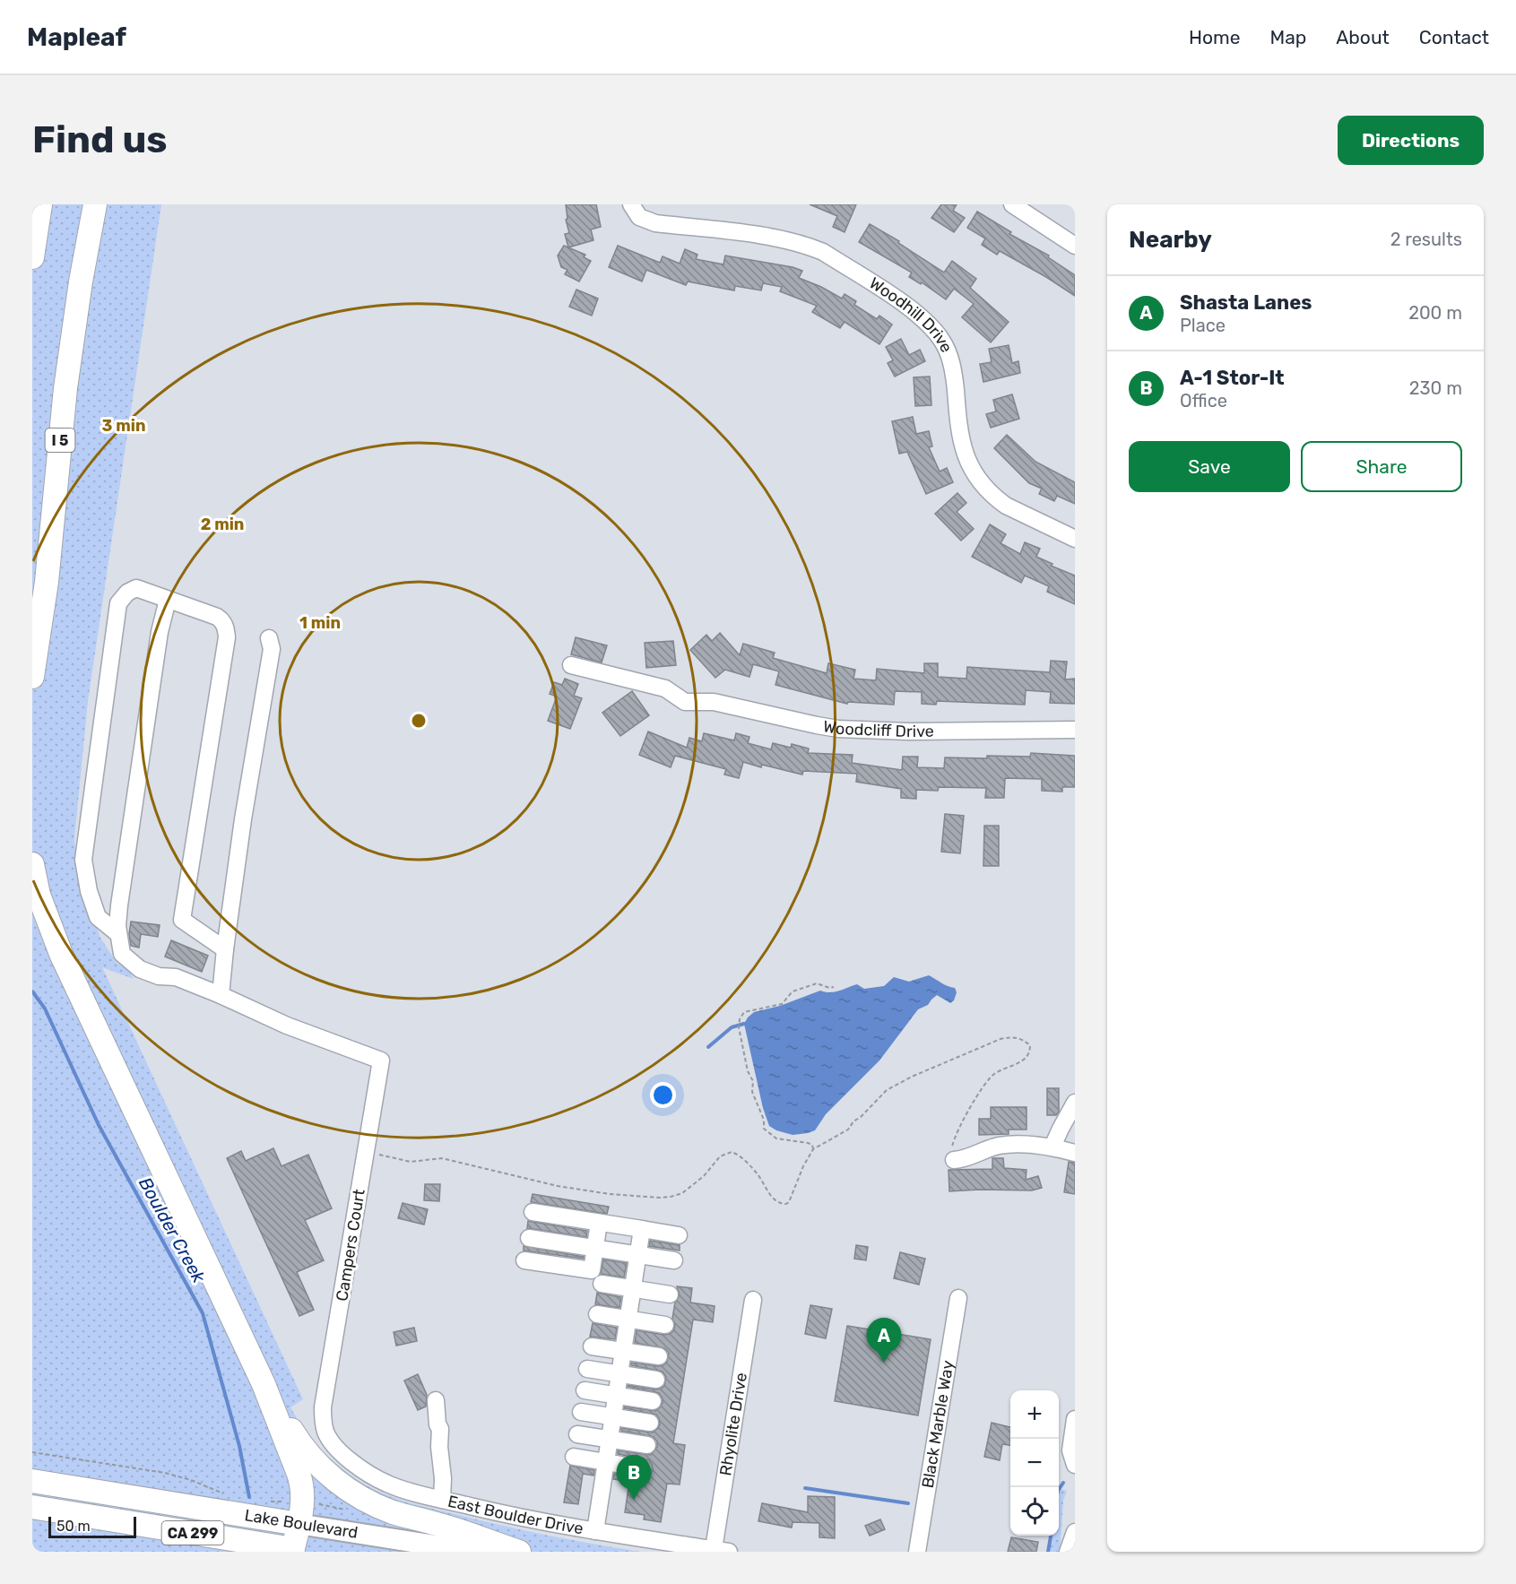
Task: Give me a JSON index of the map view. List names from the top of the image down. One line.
{"streets":{"highway":["I 5","Lake Boulevard","CA 299"],"street":["Woodhill Drive","Woodcliff Drive","Campers Court","Rhyolite Drive","Black Marble Way","East Boulder Drive"]},"crossings":[["Campers Court","East Boulder Drive"],["Rhyolite Drive","East Boulder Drive"]],"water":["Boulder Creek"],"scale_bar":"50 m","page":{"header":"Mapleaf","nav":["Home","Map","About","Contact"],"buttons":["Directions",["Save","Share"]],"title":"Find us","heading":["Nearby","2 results"],"list":[{"mark":"A","name":"Shasta Lanes","note":"Place","value":"200 m"},{"mark":"B","name":"A-1 Stor-It","note":"Office","value":"230 m"}],"pins":["A","B"],"map_buttons":["+","−"],"scale":"50 m"},"rings":["3 min","2 min","1 min"]}
